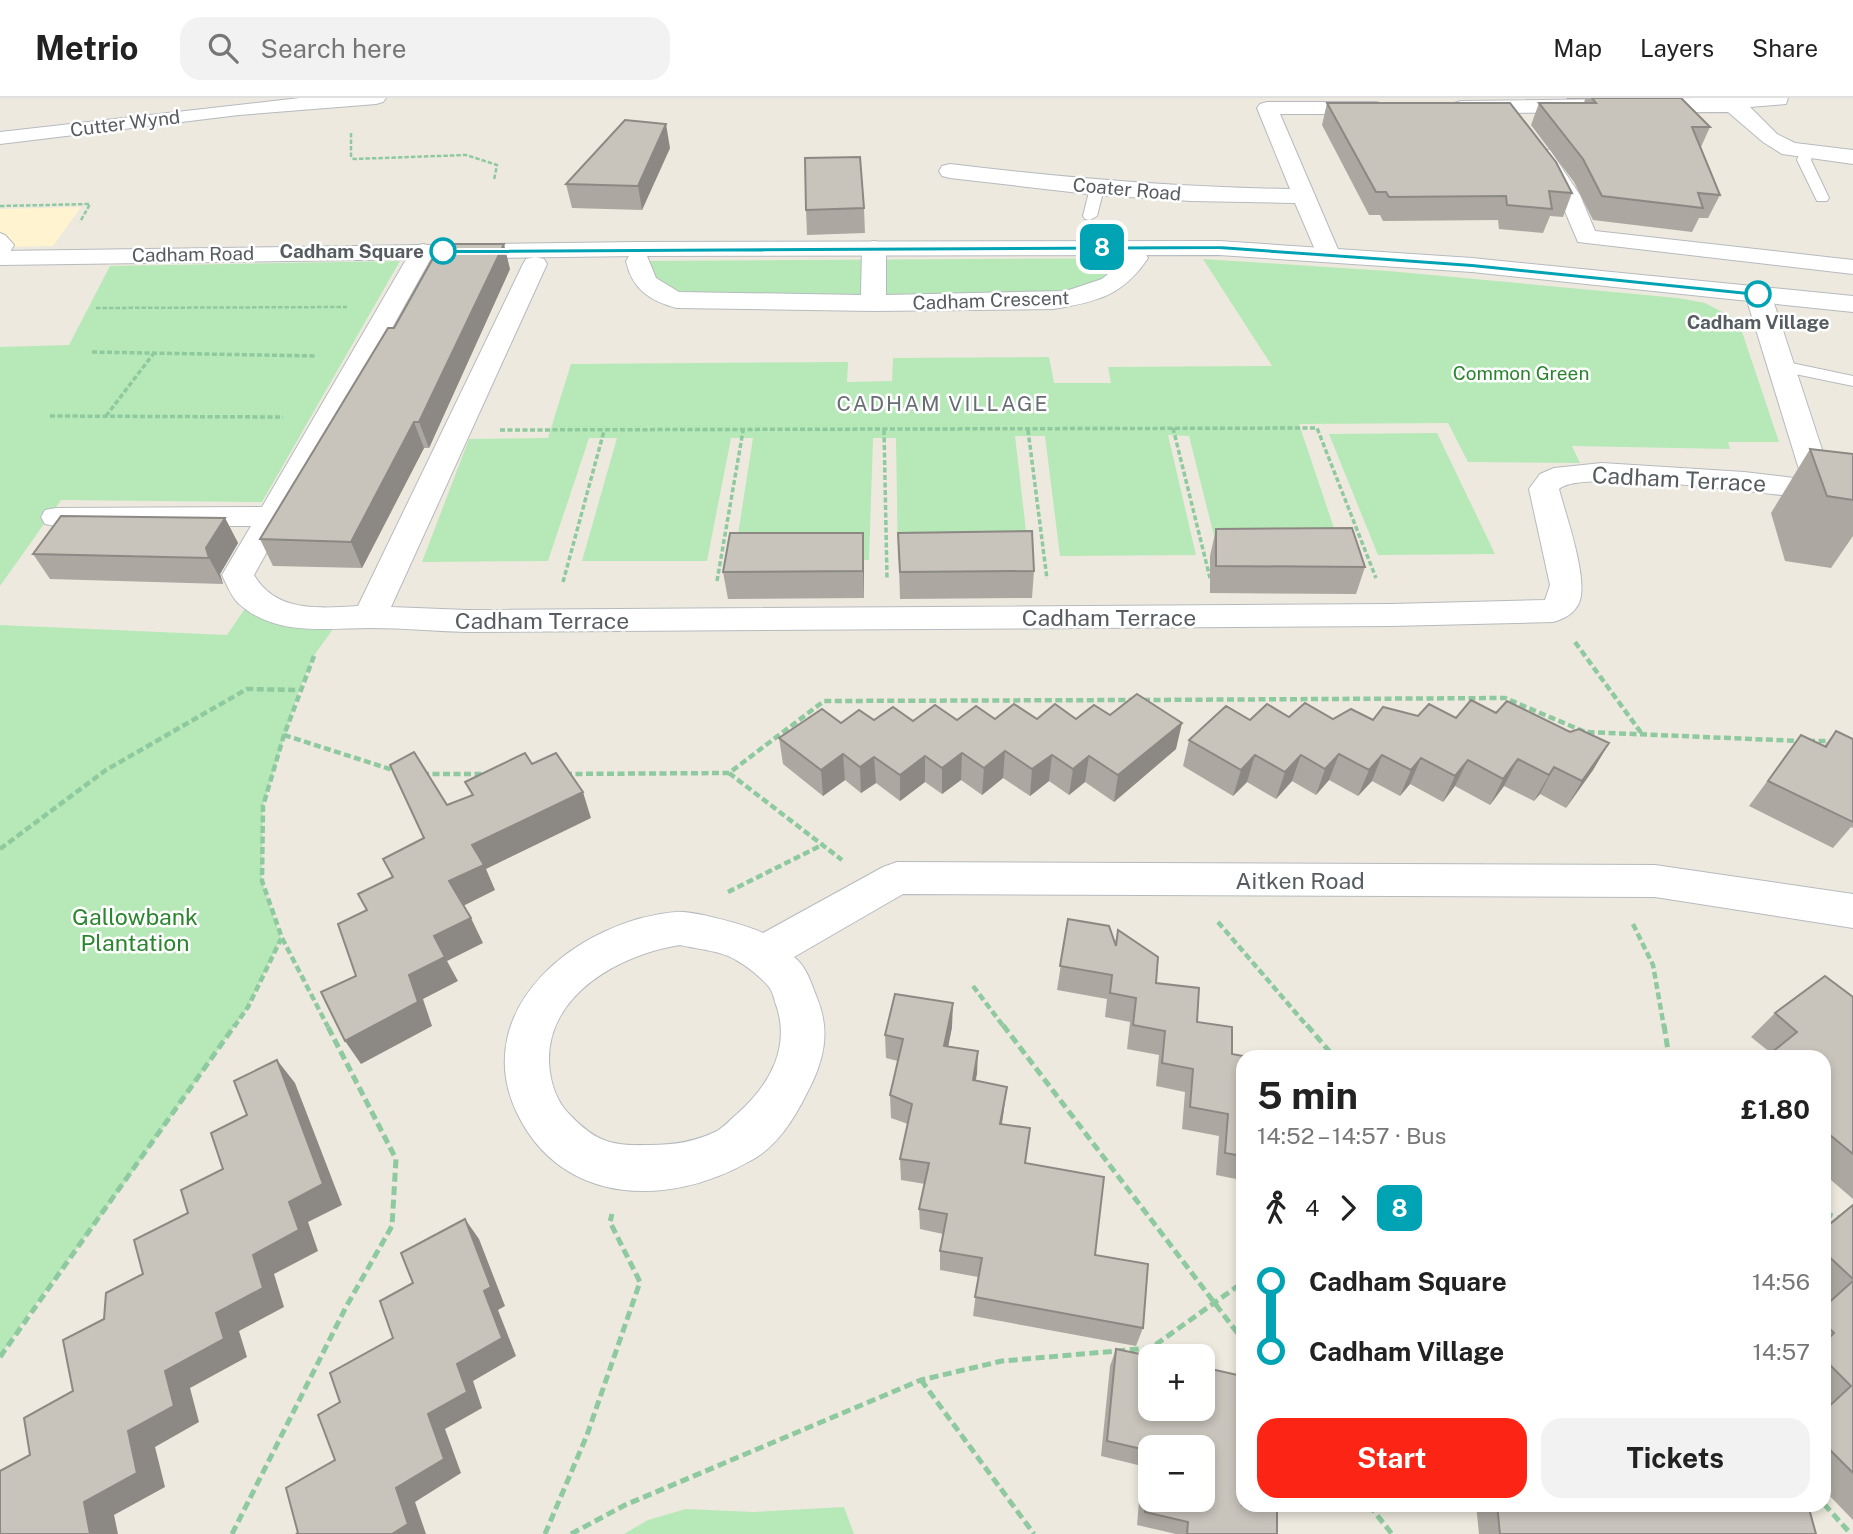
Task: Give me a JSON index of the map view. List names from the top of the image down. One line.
{"streets":{"street":["Cutter Wynd","Coater Road","Cadham Road","Cadham Crescent","Cadham Terrace","Aitken Road"]},"districts":["CADHAM VILLAGE"],"parks":["Common Green","Gallowbank Plantation"],"places":["Cadham Square","Cadham Village"],"lines":["bus line 8"],"page":{"header":"Metrio","search":"Search here","nav":["Map","Layers","Share"],"on_map":"8","heading":["5 min","14:52 – 14:57 · Bus","£1.80"],"legs":["4","8"],"list":[{"name":"Cadham Square","value":"14:56"},{"name":"Cadham Village","value":"14:57"}],"map_buttons":["+","−"],"buttons":["Start","Tickets"]}}
